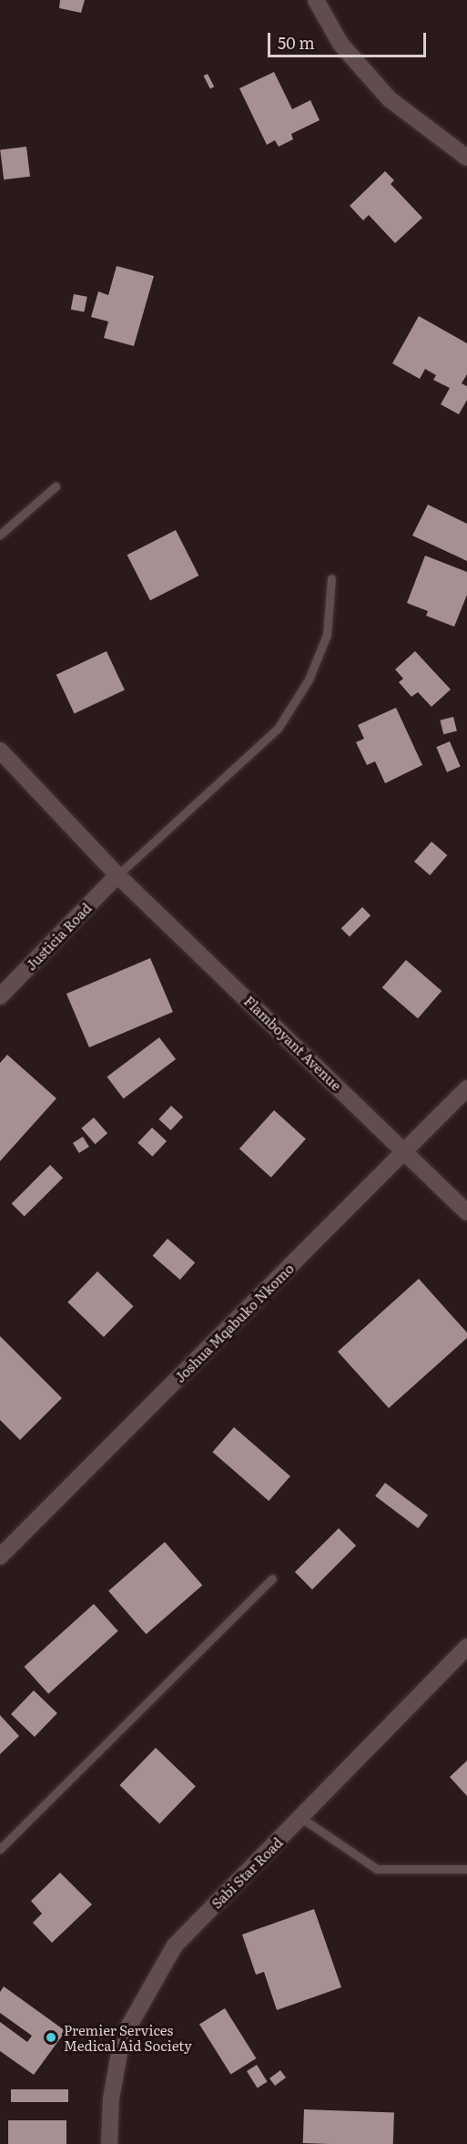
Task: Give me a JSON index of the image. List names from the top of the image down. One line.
{"streets":{"street":["Justicia Road","Flamboyant Avenue","Joshua Mqabuko Nkomo","Sabi Star Road"]},"crossings":[["Justicia Road","Flamboyant Avenue"],["Flamboyant Avenue","Joshua Mqabuko Nkomo"]],"places":["Premier Services Medical Aid Society"],"scale_bar":"50 m"}
